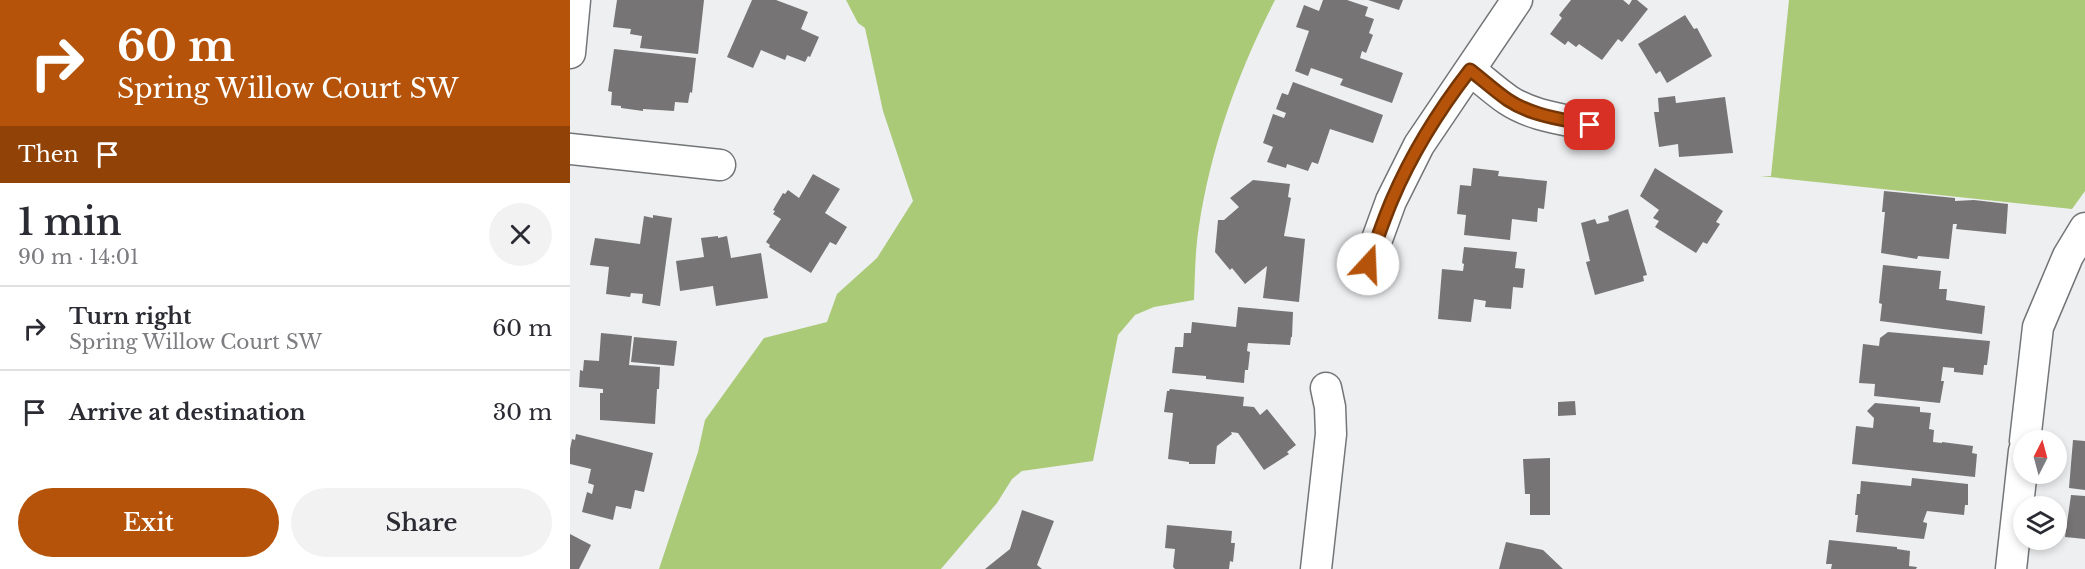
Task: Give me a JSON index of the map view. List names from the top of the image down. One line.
{"north":"top","page":{"turn":["60 m","Spring Willow Court SW"],"then":"Then","heading":["1 min","90 m · 14:01"],"list":[{"name":"Turn right","note":"Spring Willow Court SW","value":"60 m"},{"name":"Arrive at destination","value":"30 m"}],"buttons":["Exit","Share"]}}
